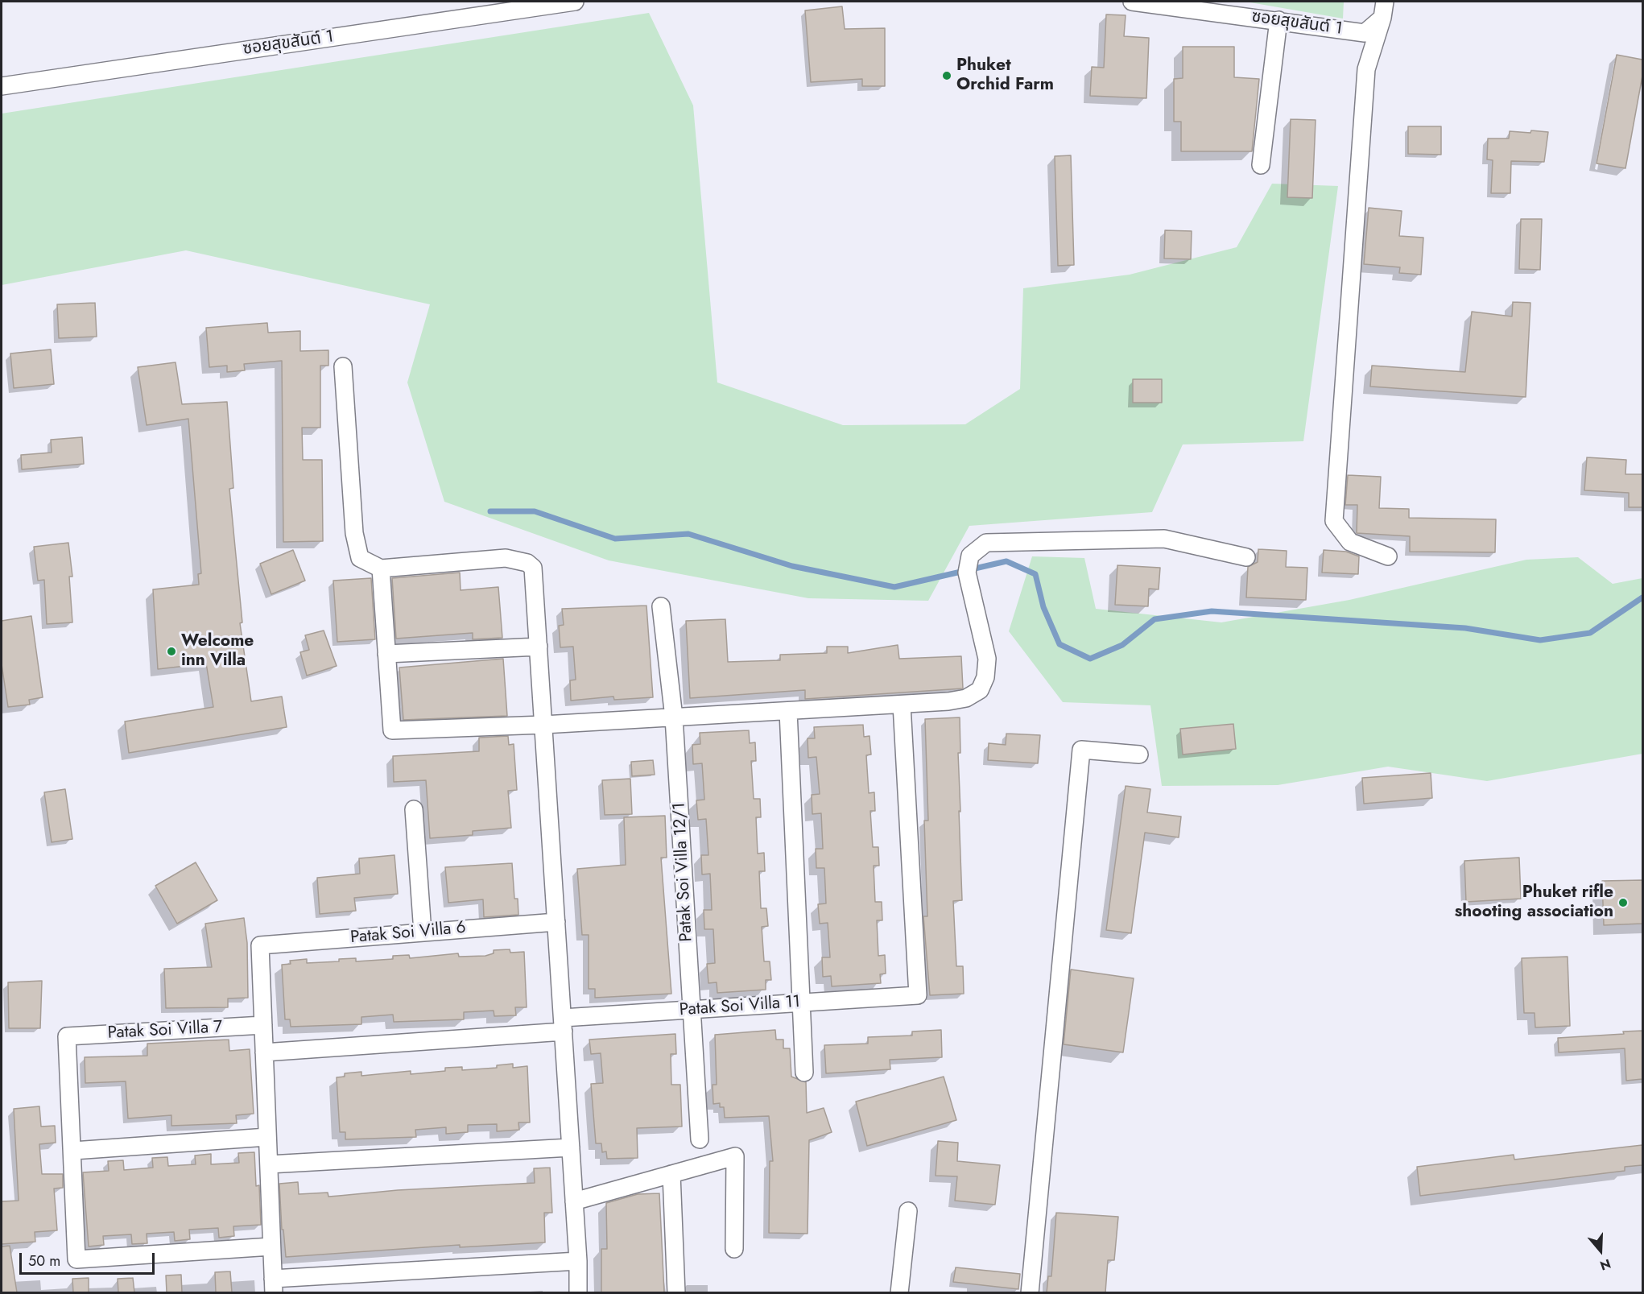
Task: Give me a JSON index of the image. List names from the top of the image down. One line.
{"streets":{"street":["ซอยสุขสันต์ 1","Patak Soi Villa 12/1","Patak Soi Villa 6","Patak Soi Villa 11","Patak Soi Villa 7"]},"crossings":[["Patak Soi Villa 12/1","Patak Soi Villa 11"],["Patak Soi Villa 6","Patak Soi Villa 7"]],"places":["Phuket Orchid Farm","Welcome inn Villa","Phuket rifle shooting association"],"scale_bar":"50 m","north":"bottom"}
